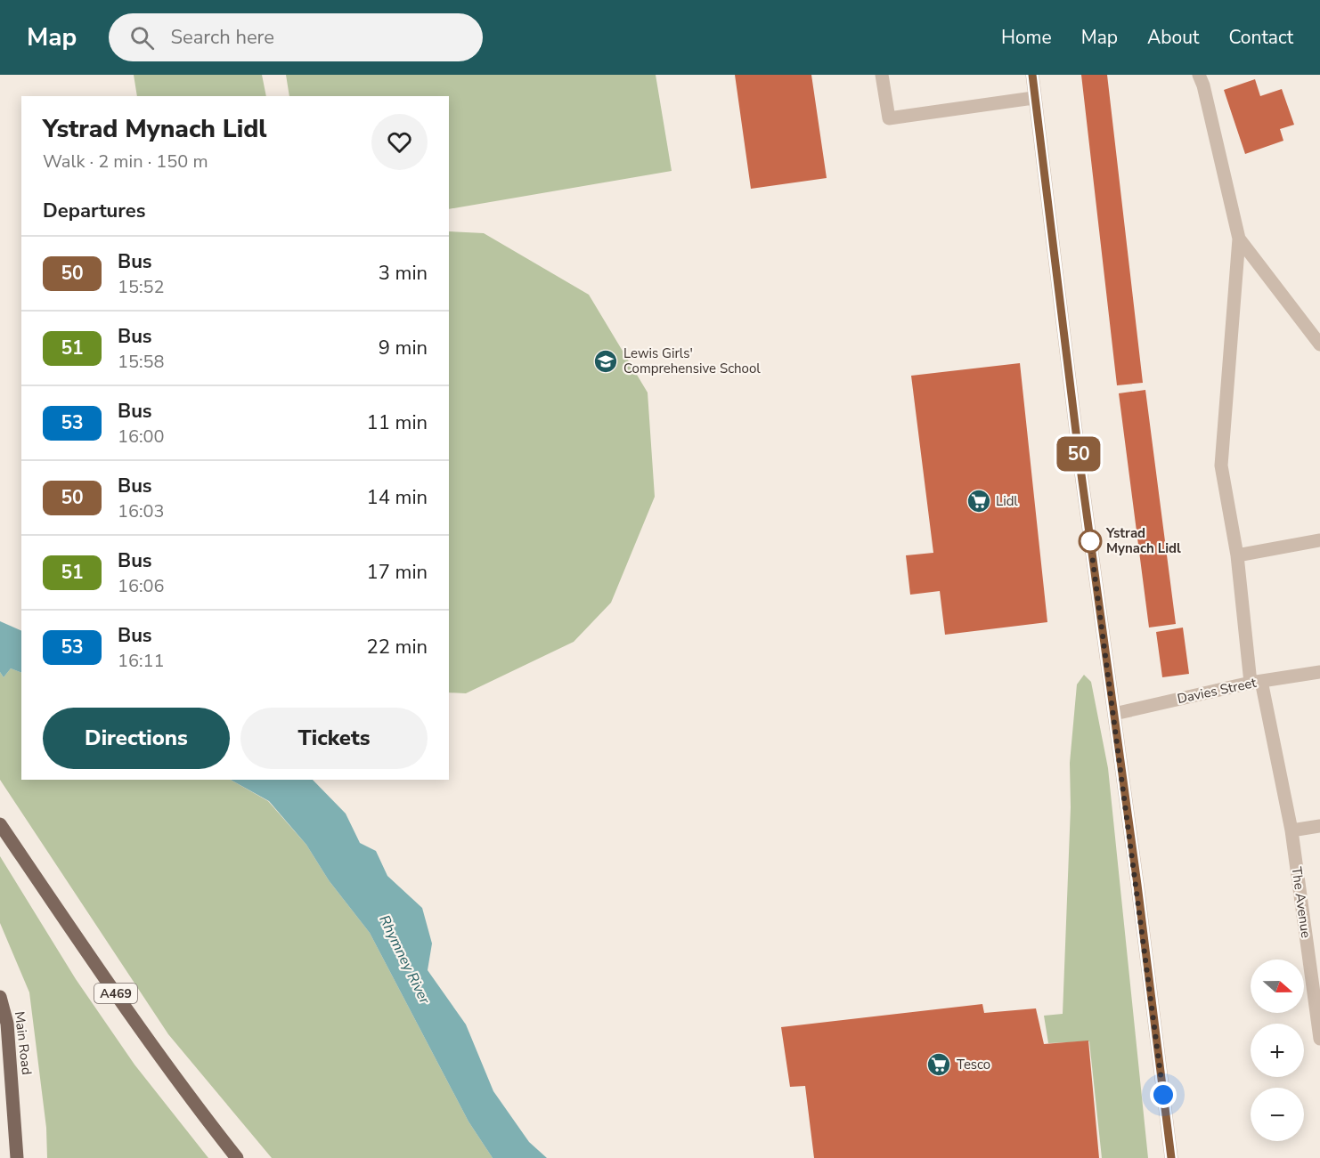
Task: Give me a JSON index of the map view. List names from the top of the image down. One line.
{"streets":{"main road":["A469","Main Road"],"street":["Davies Street","The Avenue"]},"crossings":[["Davies Street","The Avenue"]],"water":["Rhymney River"],"places":{"school or university":["Lewis Girls' Comprehensive School"],"supermarket":["Lidl","Tesco"],"other":["Ystrad Mynach Lidl"]},"lines":["bus line 50"],"north":"right","page":{"header":"Map","search":"Search here","nav":["Home","Map","About","Contact"],"on_map":"50","heading":[["Ystrad Mynach Lidl","Walk · 2 min · 150 m"],"Departures"],"list":[{"mark":"50","name":"Bus","note":"15:52","value":"3 min"},{"mark":"51","name":"Bus","note":"15:58","value":"9 min"},{"mark":"53","name":"Bus","note":"16:00","value":"11 min"},{"mark":"50","name":"Bus","note":"16:03","value":"14 min"},{"mark":"51","name":"Bus","note":"16:06","value":"17 min"},{"mark":"53","name":"Bus","note":"16:11","value":"22 min"}],"buttons":["Directions","Tickets"],"map_buttons":["+","−"]}}
